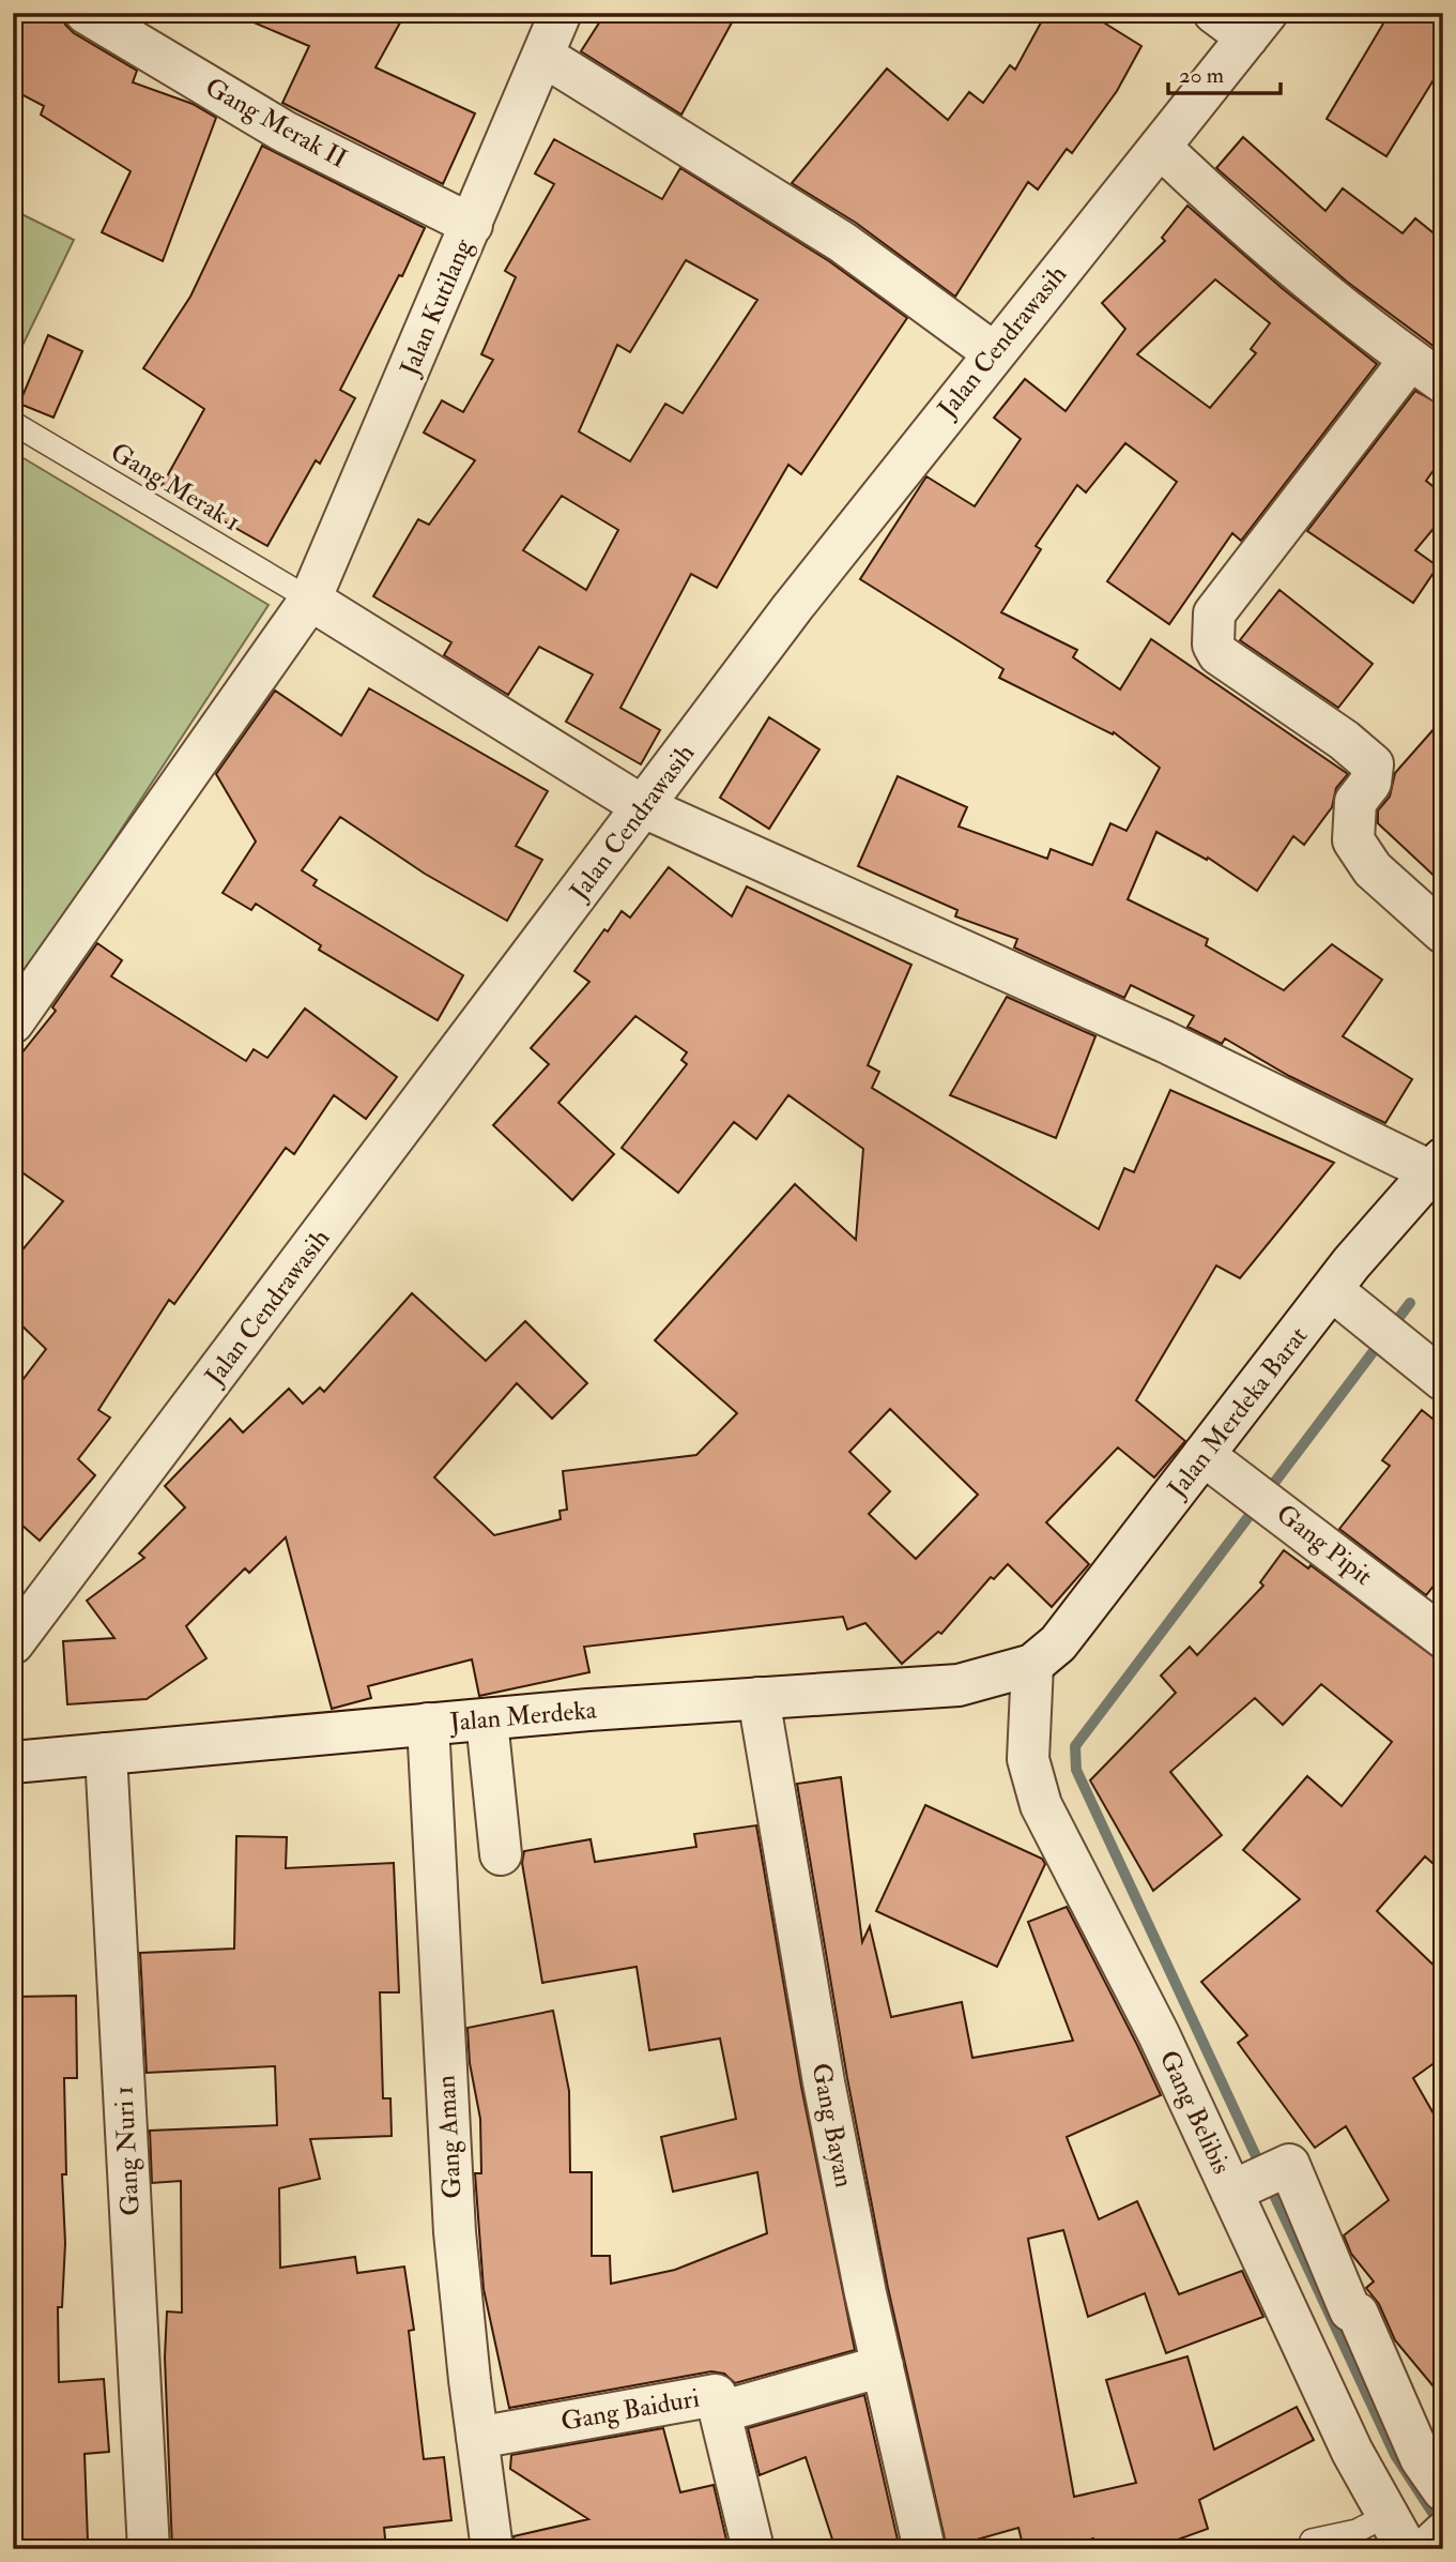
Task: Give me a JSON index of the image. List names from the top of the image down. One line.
{"streets":{"street":["Gang Merak II","Jalan Kutilang","Jalan Cendrawasih","Jalan Merdeka Barat","Gang Pipit","Jalan Merdeka","Gang Belibis","Gang Bayan","Gang Aman","Gang Nuri 1","Gang Baiduri"],"lane":["Gang Merak 1"]},"crossings":[["Gang Merak II","Jalan Kutilang"],["Jalan Kutilang","Gang Merak 1"],["Jalan Merdeka Barat","Gang Pipit"],["Jalan Merdeka Barat","Jalan Merdeka"],["Jalan Merdeka Barat","Gang Belibis"],["Jalan Merdeka","Gang Belibis"],["Jalan Merdeka","Gang Bayan"],["Jalan Merdeka","Gang Aman"],["Jalan Merdeka","Gang Nuri 1"],["Gang Aman","Gang Baiduri"]],"scale_bar":"20 m"}
